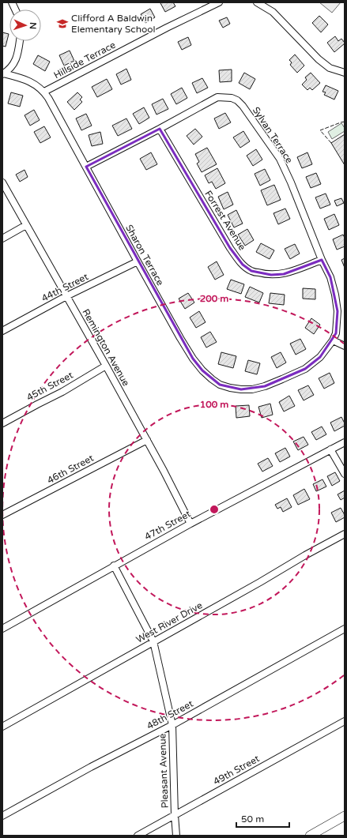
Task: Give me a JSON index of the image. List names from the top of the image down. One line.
{"streets":{"street":["Hillside Terrace","Sylvan Terrace","Forrest Avenue","Sharon Terrace","44th Street","Remington Avenue","45th Street","46th Street","47th Street","West River Drive","48th Street","49th Street","Pleasant Avenue"]},"crossings":[["Hillside Terrace","Sharon Terrace"],["Sylvan Terrace","Forrest Avenue"],["Sylvan Terrace","Sharon Terrace"],["Sharon Terrace","44th Street"],["44th Street","Remington Avenue"],["Remington Avenue","45th Street"],["Remington Avenue","46th Street"],["Remington Avenue","47th Street"],["47th Street","Pleasant Avenue"],["West River Drive","Pleasant Avenue"],["48th Street","Pleasant Avenue"],["49th Street","Pleasant Avenue"]],"places":{"school or university":["Clifford A Baldwin Elementary School"]},"scale_bar":"50 m","north":"right","rings":["200 m","100 m"]}
